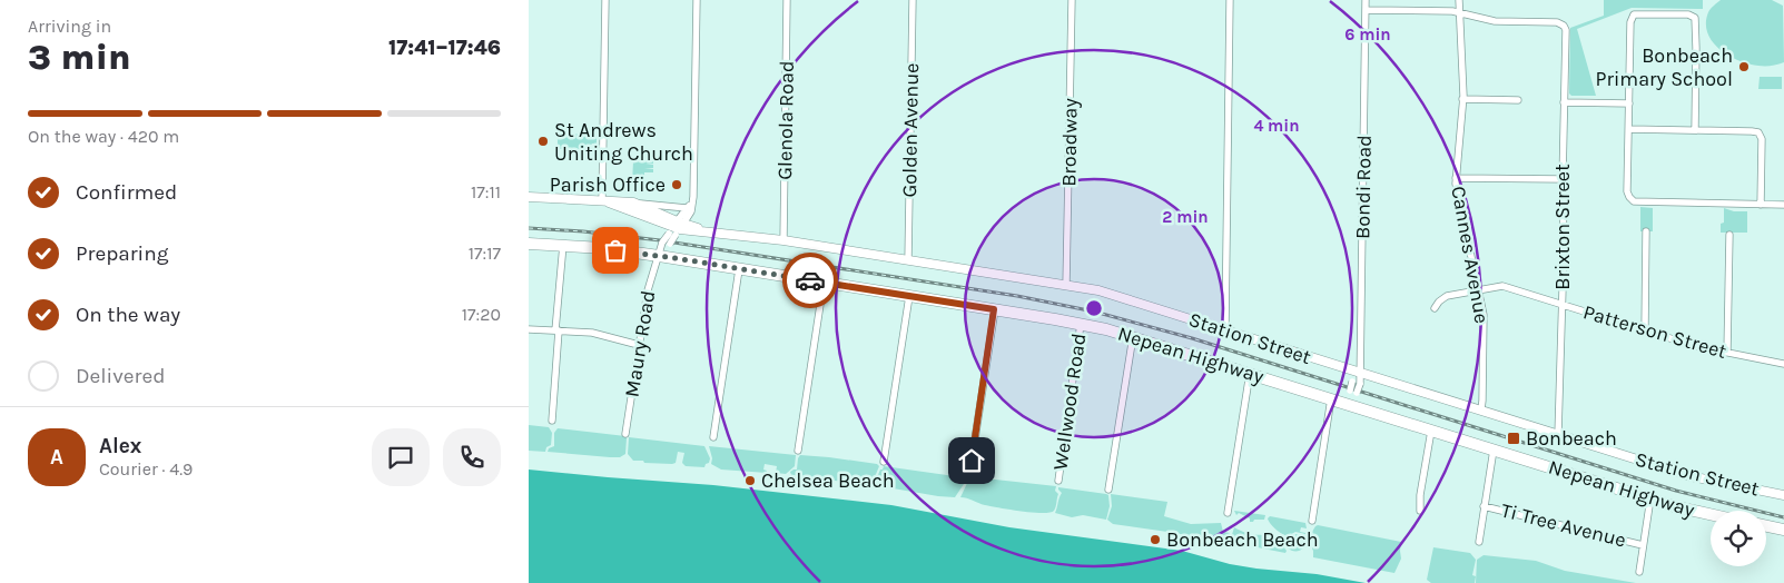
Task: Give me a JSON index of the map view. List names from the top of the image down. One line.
{"streets":{"highway":["Nepean Highway"],"street":["Glenola Road","Golden Avenue","Broadway","Bondi Road","Brixton Street","Cannes Avenue","Patterson Street","Station Street","Maury Road","Wellwood Road","Ti Tree Avenue"]},"crossings":[["Glenola Road","Station Street"],["Golden Avenue","Station Street"],["Broadway","Station Street"],["Bondi Road","Station Street"],["Bondi Road","Nepean Highway"],["Brixton Street","Cannes Avenue"],["Brixton Street","Patterson Street"],["Brixton Street","Station Street"],["Cannes Avenue","Patterson Street"],["Cannes Avenue","Station Street"],["Station Street","Maury Road"],["Maury Road","Nepean Highway"],["Nepean Highway","Wellwood Road"]],"places":{"other":["Bonbeach Primary School","St Andrews Uniting Church","Parish Office","Chelsea Beach","Bonbeach Beach"],"transit":["Bonbeach"]},"page":{"heading":["3 min","Arriving in","17:41–17:46"],"panel":["Alex","Courier · 4.9"],"bar":"On the way · 420 m","list":[["Confirmed","17:11"],["Preparing","17:17"],["On the way","17:20"],"Delivered"],"round":"A"},"rings":["6 min","4 min","2 min"]}
